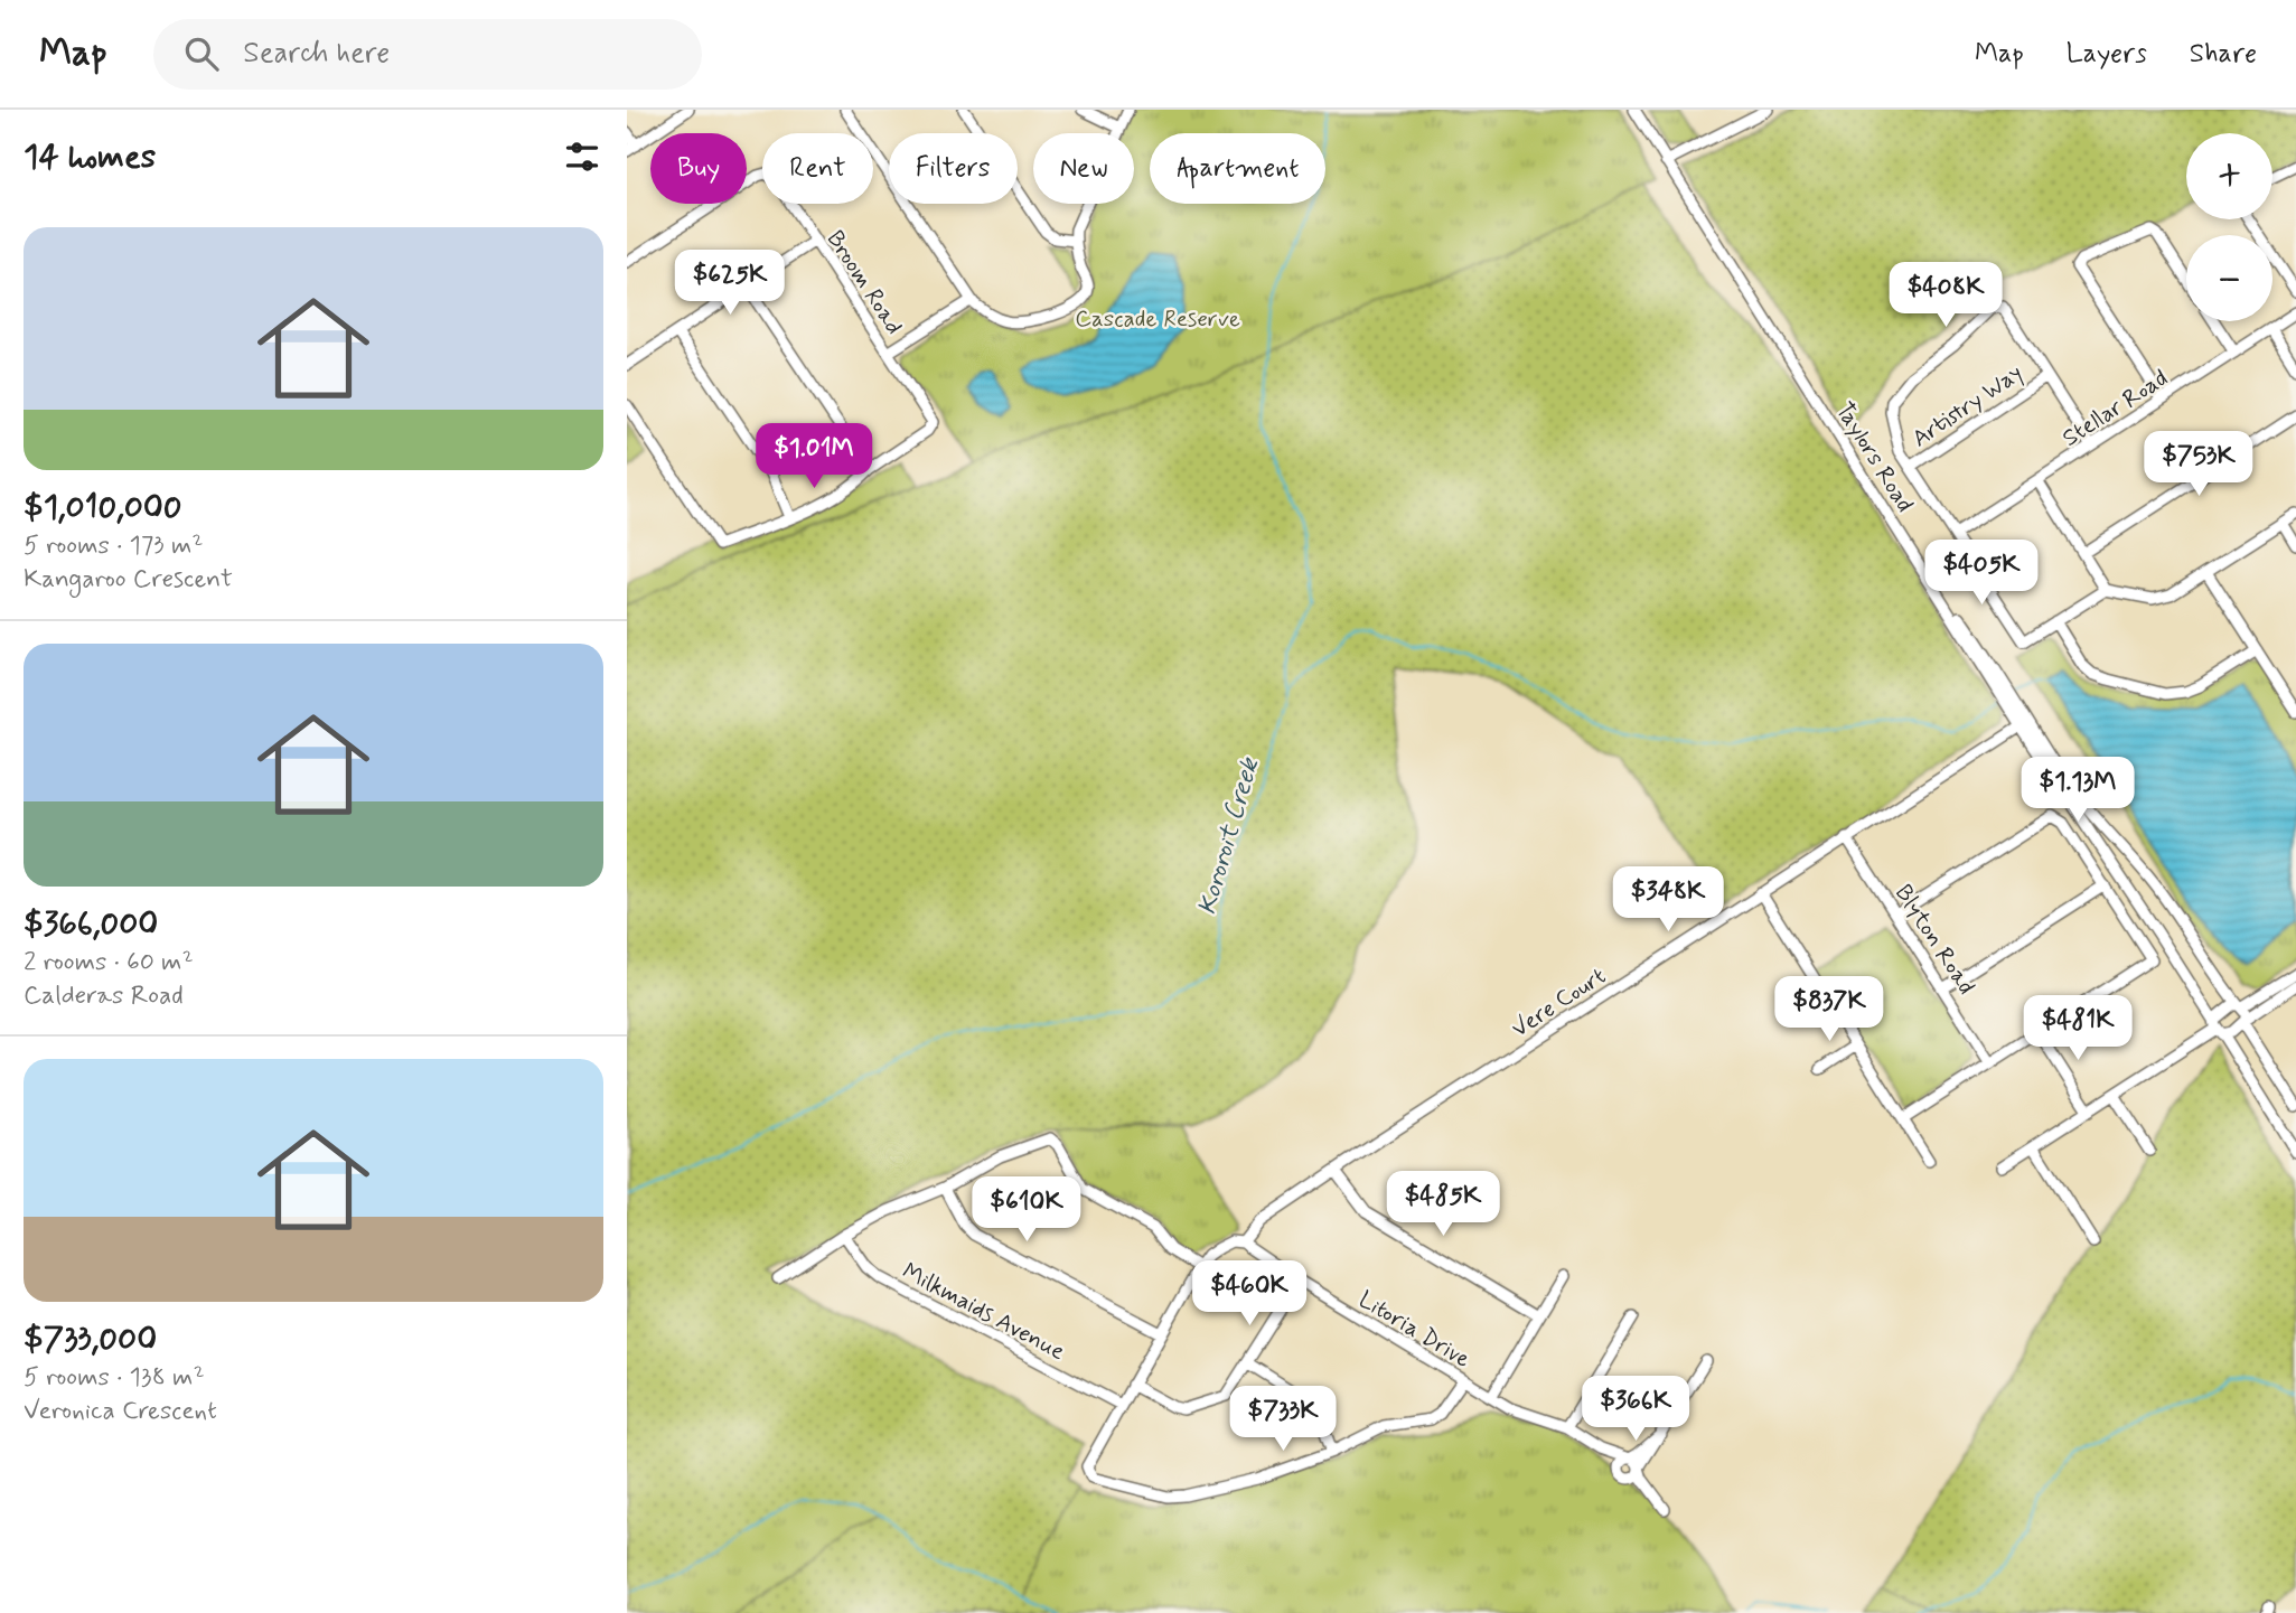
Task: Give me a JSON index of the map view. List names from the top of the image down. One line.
{"streets":{"street":["Broom Road","Artistry Way","Stellar Road","Taylors Road","Blyton Road","Vere Court","Milkmaids Avenue","Litoria Drive"]},"crossings":[["Taylors Road","Vere Court"],["Blyton Road","Vere Court"],["Vere Court","Litoria Drive"]],"water":["Kororoit Creek"],"parks":["Cascade Reserve"],"page":{"header":"Map","search":"Search here","nav":["Map","Layers","Share"],"heading":"14 homes","map_buttons":["+","−"],"chip":["Buy","Rent","Filters","New","Apartment"],"list":[{"name":"$1,010,000","note":"5 rooms · 173 m² · Kangaroo Crescent"},{"name":"$366,000","note":"2 rooms · 60 m² · Calderas Road"},{"name":"$733,000","note":"5 rooms · 138 m² · Veronica Crescent"}],"price":["$625K","$408K","$1.01M","$753K","$405K","$1.13M","$348K","$837K","$481K","$485K","$610K","$460K","$366K","$733K"]}}
